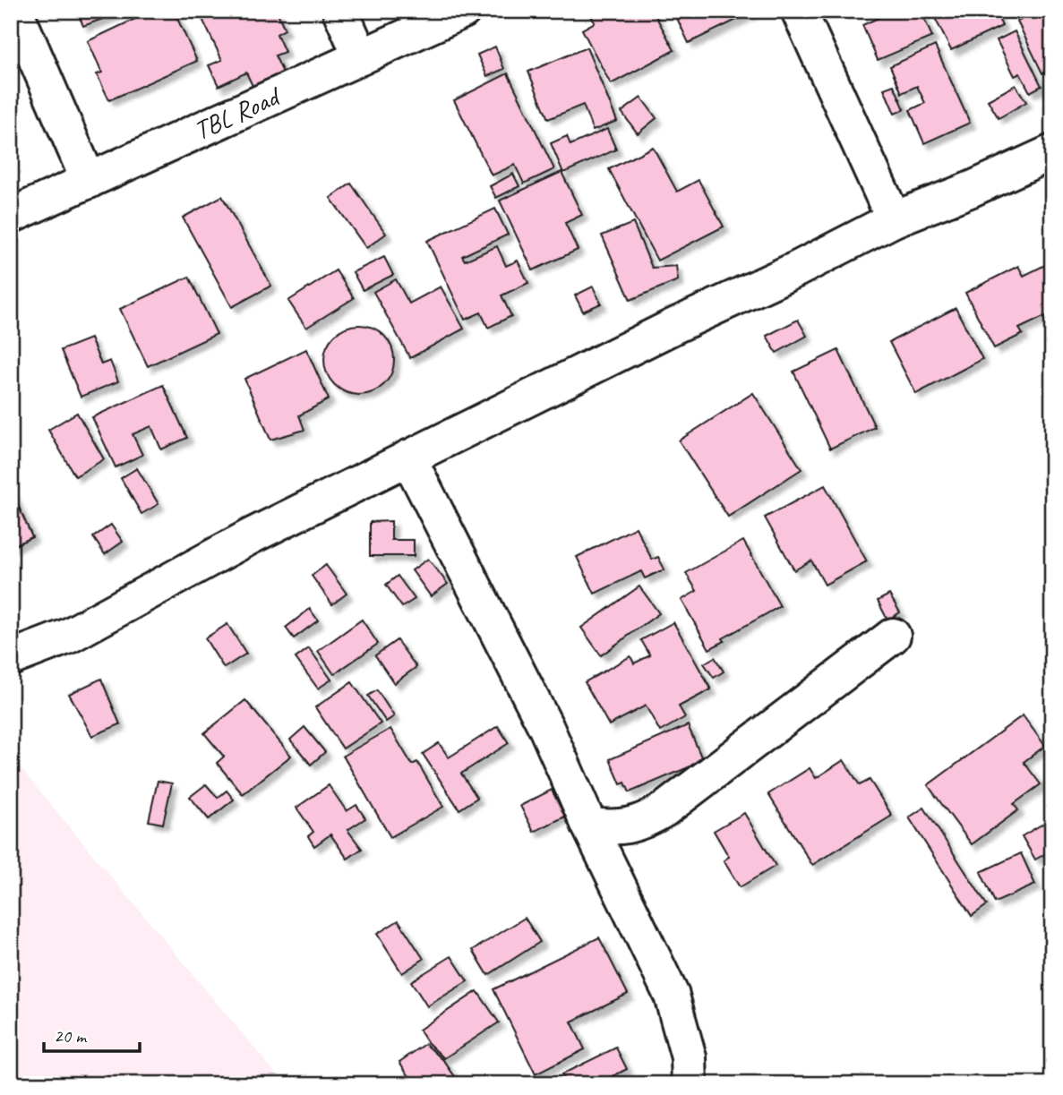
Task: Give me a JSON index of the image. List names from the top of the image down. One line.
{"streets":{"street":["TBL Road"]},"scale_bar":"20 m"}
